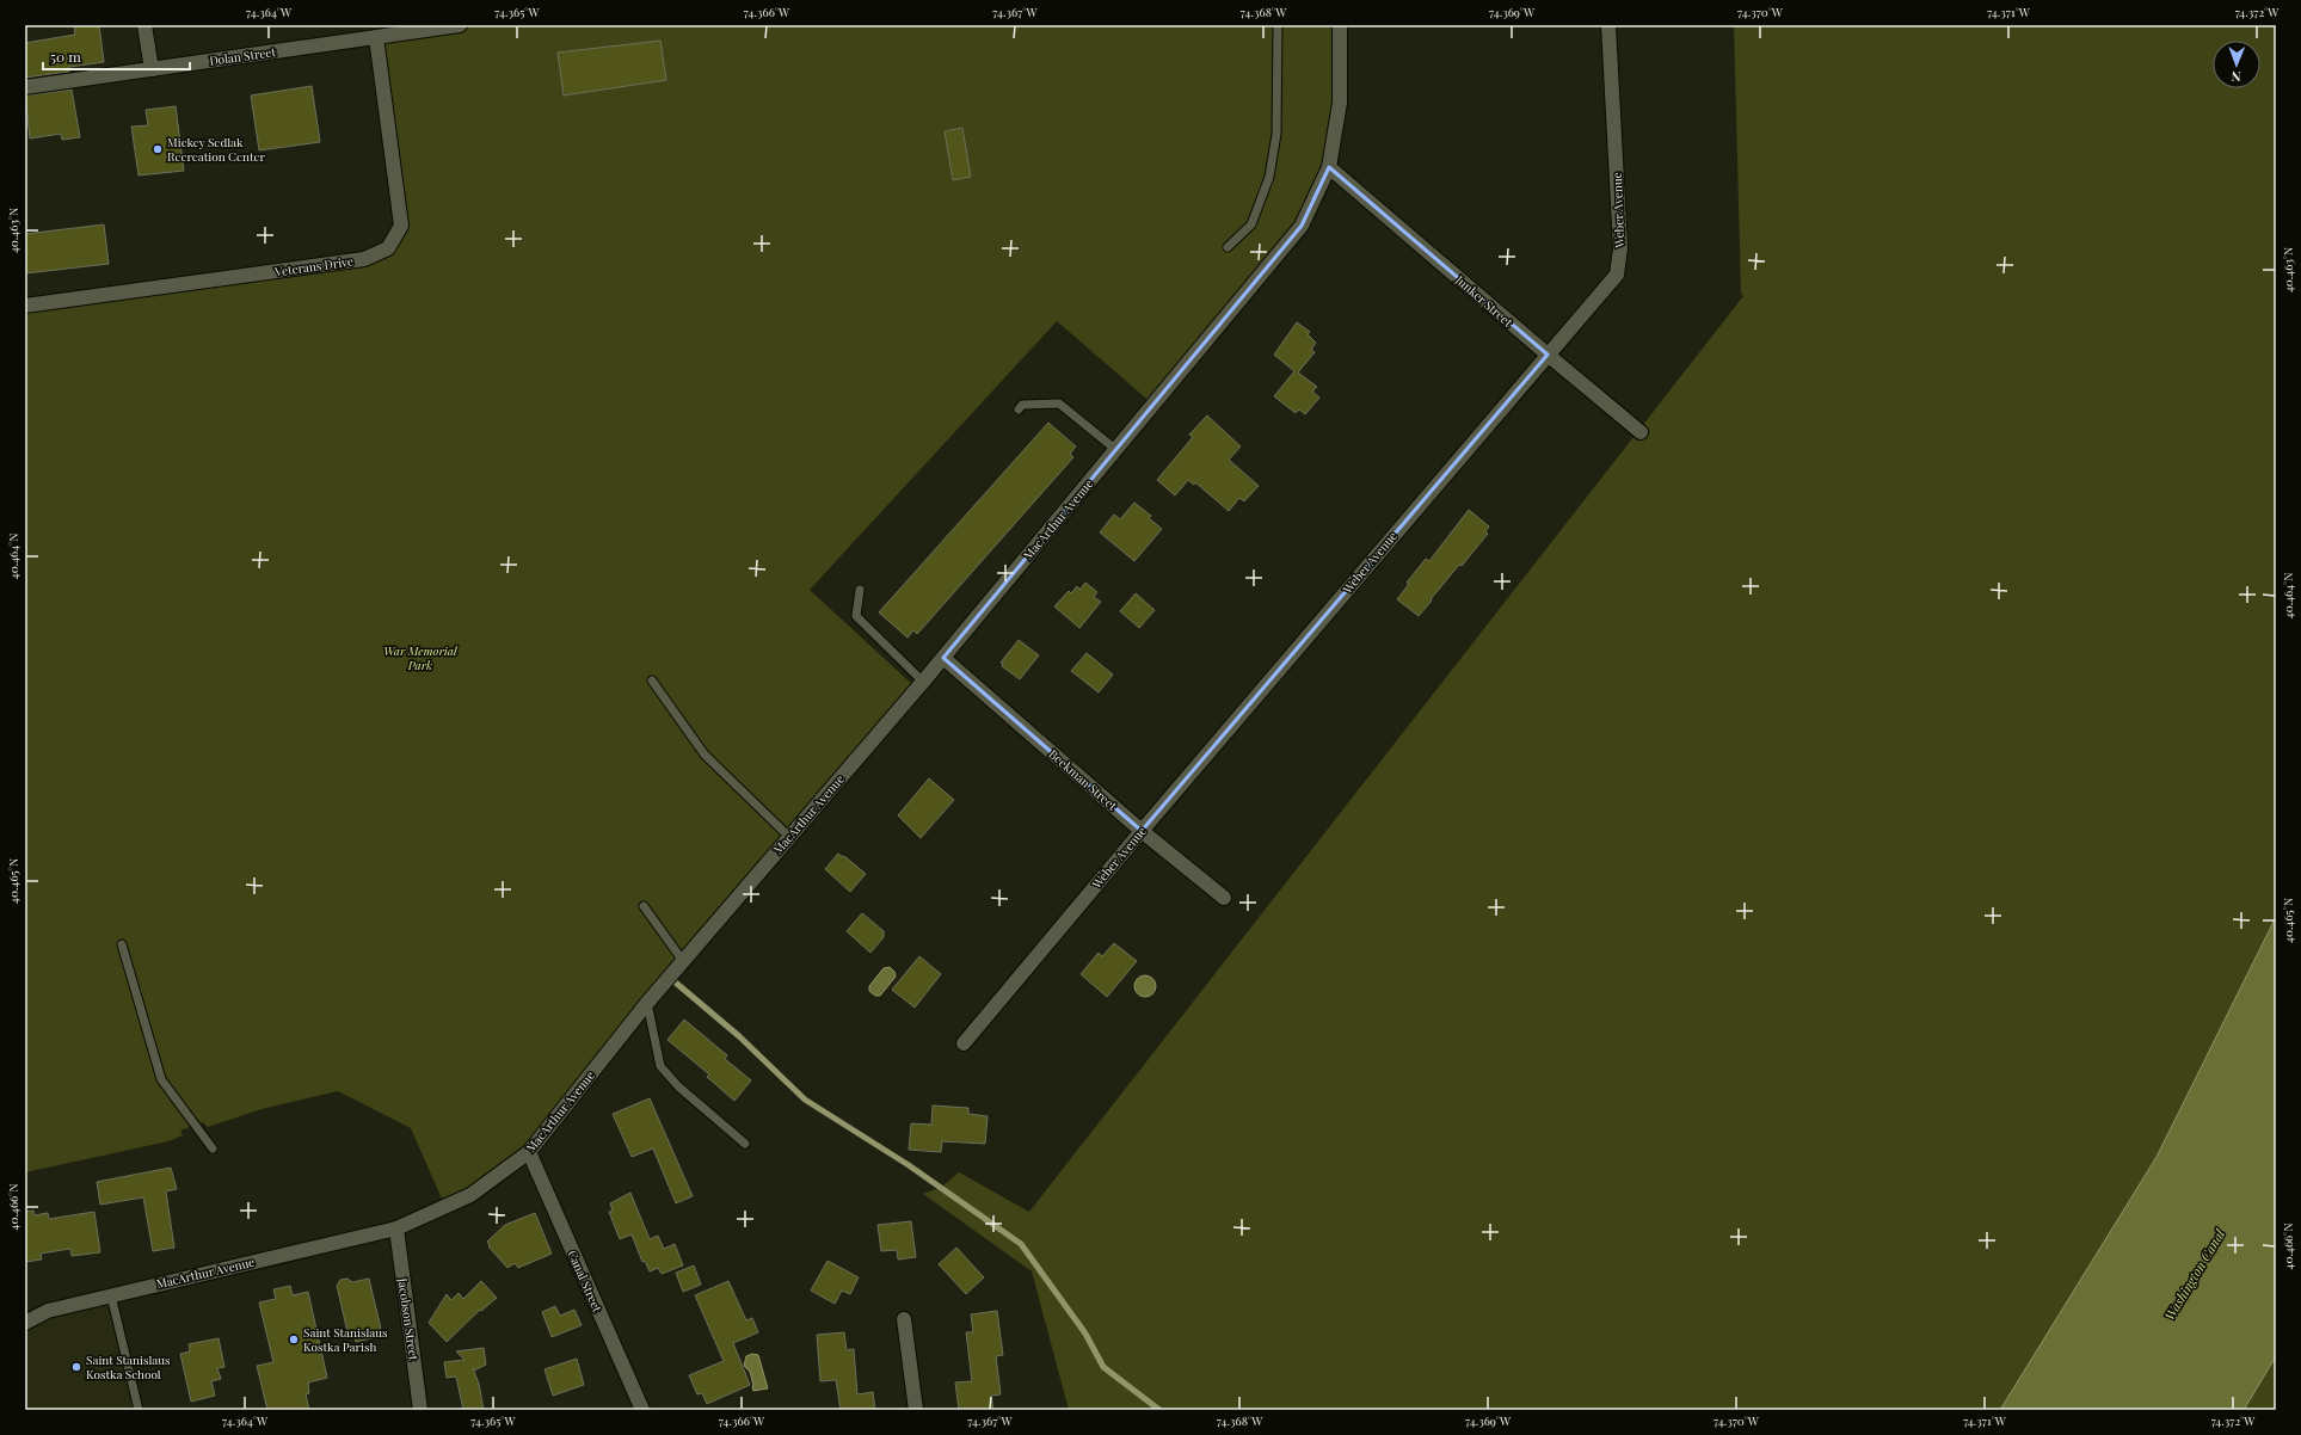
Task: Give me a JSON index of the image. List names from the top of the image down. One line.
{"streets":{"street":["Dolan Street","Weber Avenue","Veterans Drive","Junker Street","MacArthur Avenue","Beekman Street","Canal Street","Jacobson Street"]},"crossings":[["Dolan Street","Veterans Drive"],["Weber Avenue","Junker Street"],["Weber Avenue","Beekman Street"],["Junker Street","MacArthur Avenue"],["MacArthur Avenue","Beekman Street"],["MacArthur Avenue","Canal Street"],["MacArthur Avenue","Jacobson Street"]],"water":["Washington Canal"],"parks":["War Memorial Park"],"places":["Mickey Sedlak Recreation Center","Saint Stanislaus Kostka Parish","Saint Stanislaus Kostka School"],"scale_bar":"50 m","north":"bottom","coordinates":["74.364°W","74.365°W","74.366°W","74.367°W","74.368°W","74.369°W","74.370°W","74.371°W","74.372°W","40.463°N","40.464°N","40.465°N","40.466°N"]}
